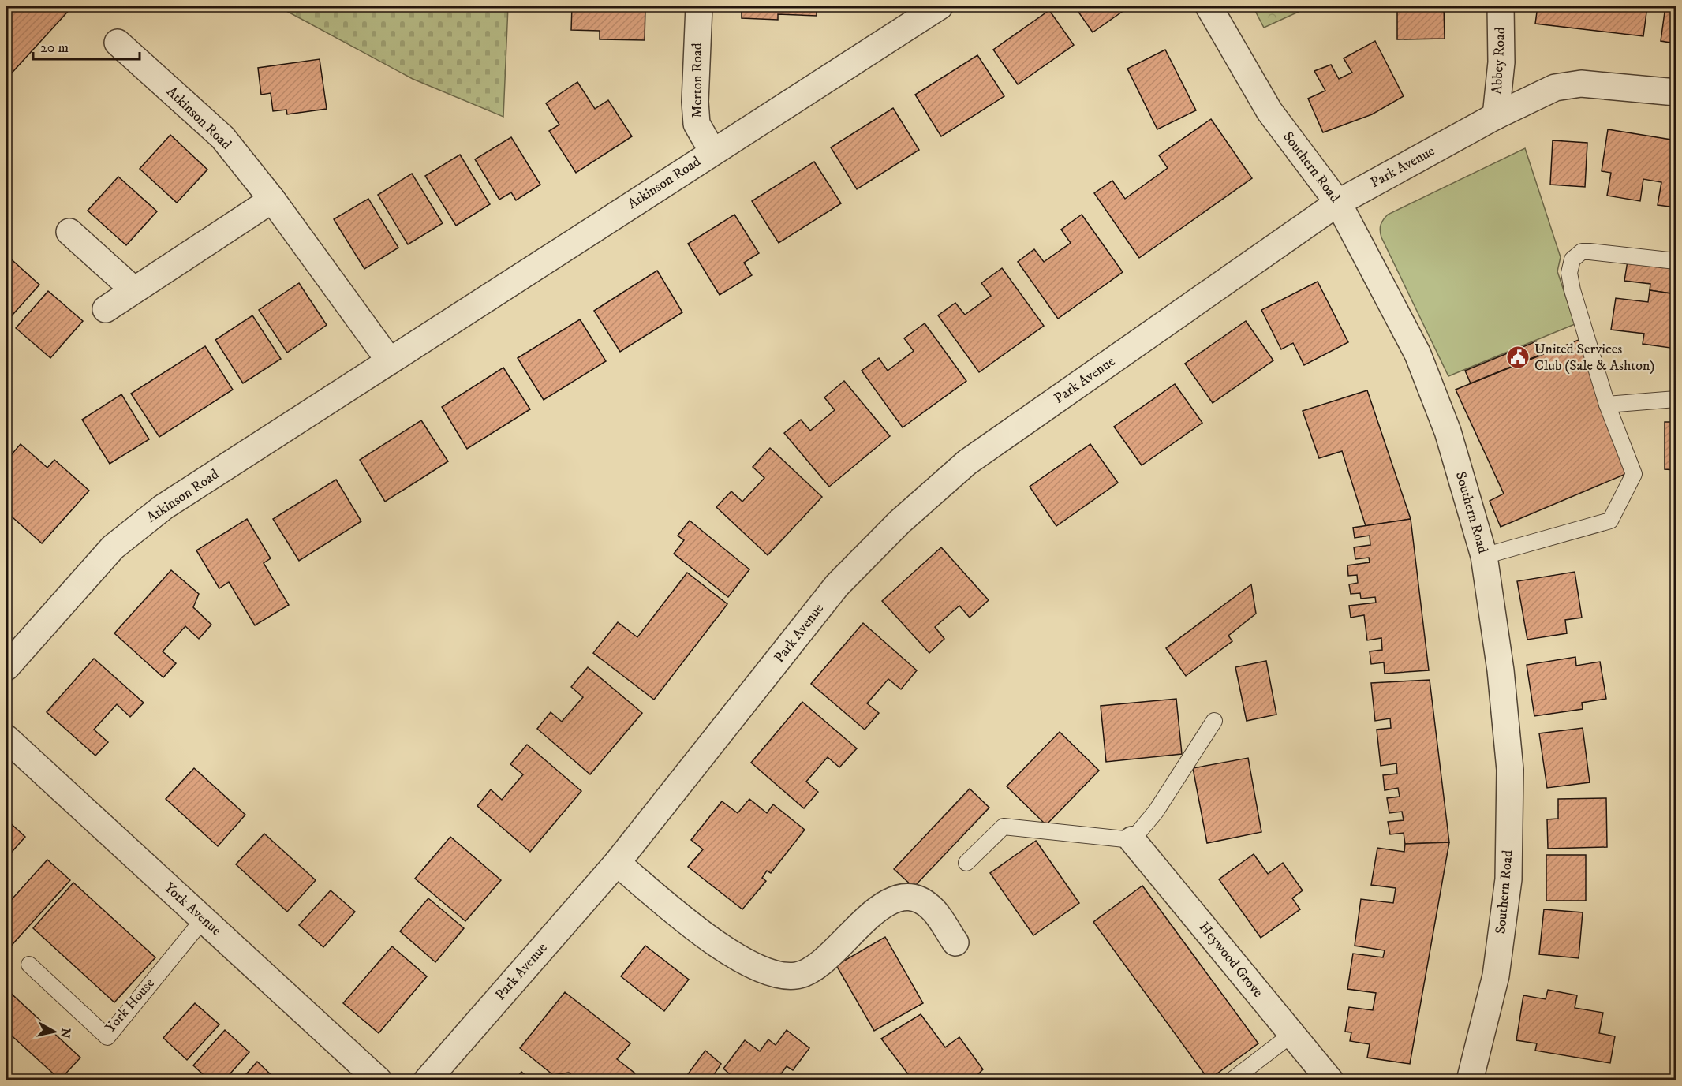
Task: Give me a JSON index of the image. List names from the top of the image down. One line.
{"streets":{"street":["Abbey Road","Merton Road","Atkinson Road","Southern Road","Park Avenue","York Avenue","Heywood Grove"],"lane":["York House"]},"crossings":[["Abbey Road","Park Avenue"],["Merton Road","Atkinson Road"],["Southern Road","Park Avenue"],["York Avenue","York House"]],"places":{"public building":["United Services Club (Sale & Ashton)"]},"scale_bar":"20 m","north":"right"}
